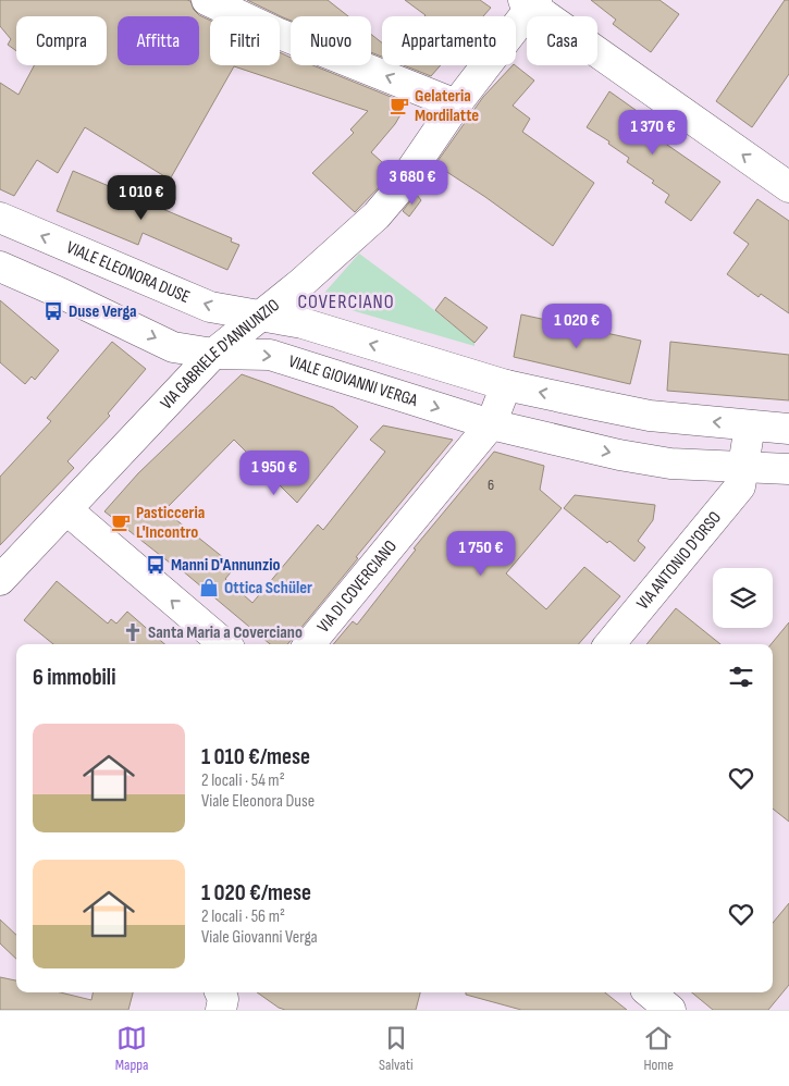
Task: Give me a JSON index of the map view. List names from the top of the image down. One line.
{"streets":{"street":["VIALE ELEONORA DUSE","VIA GABRIELE D'ANNUNZIO","VIALE GIOVANNI VERGA","VIA ANTONIO D'ORSO","VIA DI COVERCIANO"]},"crossings":[["VIALE ELEONORA DUSE","VIA GABRIELE D'ANNUNZIO"],["VIA GABRIELE D'ANNUNZIO","VIALE GIOVANNI VERGA"],["VIALE GIOVANNI VERGA","VIA ANTONIO D'ORSO"],["VIALE GIOVANNI VERGA","VIA DI COVERCIANO"]],"districts":["COVERCIANO"],"places":{"cafe":["Gelateria Mordilatte","Pasticceria L'Incontro"],"bus stop":["Duse Verga","Manni D'Annunzio"],"shop":["Ottica Schüler"],"church":["Santa Maria a Coverciano"]},"house_numbers":["6"],"page":{"chip":["Compra","Affitta","Filtri","Nuovo","Appartamento","Casa"],"price":["1 370 €","3 680 €","1 010 €","1 020 €","1 950 €","1 750 €"],"heading":"6 immobili","list":[{"name":"1 010 €/mese","note":"2 locali · 54 m² · Viale Eleonora Duse"},{"name":"1 020 €/mese","note":"2 locali · 56 m² · Viale Giovanni Verga"}],"tabs":["Mappa","Salvati","Home"]}}
